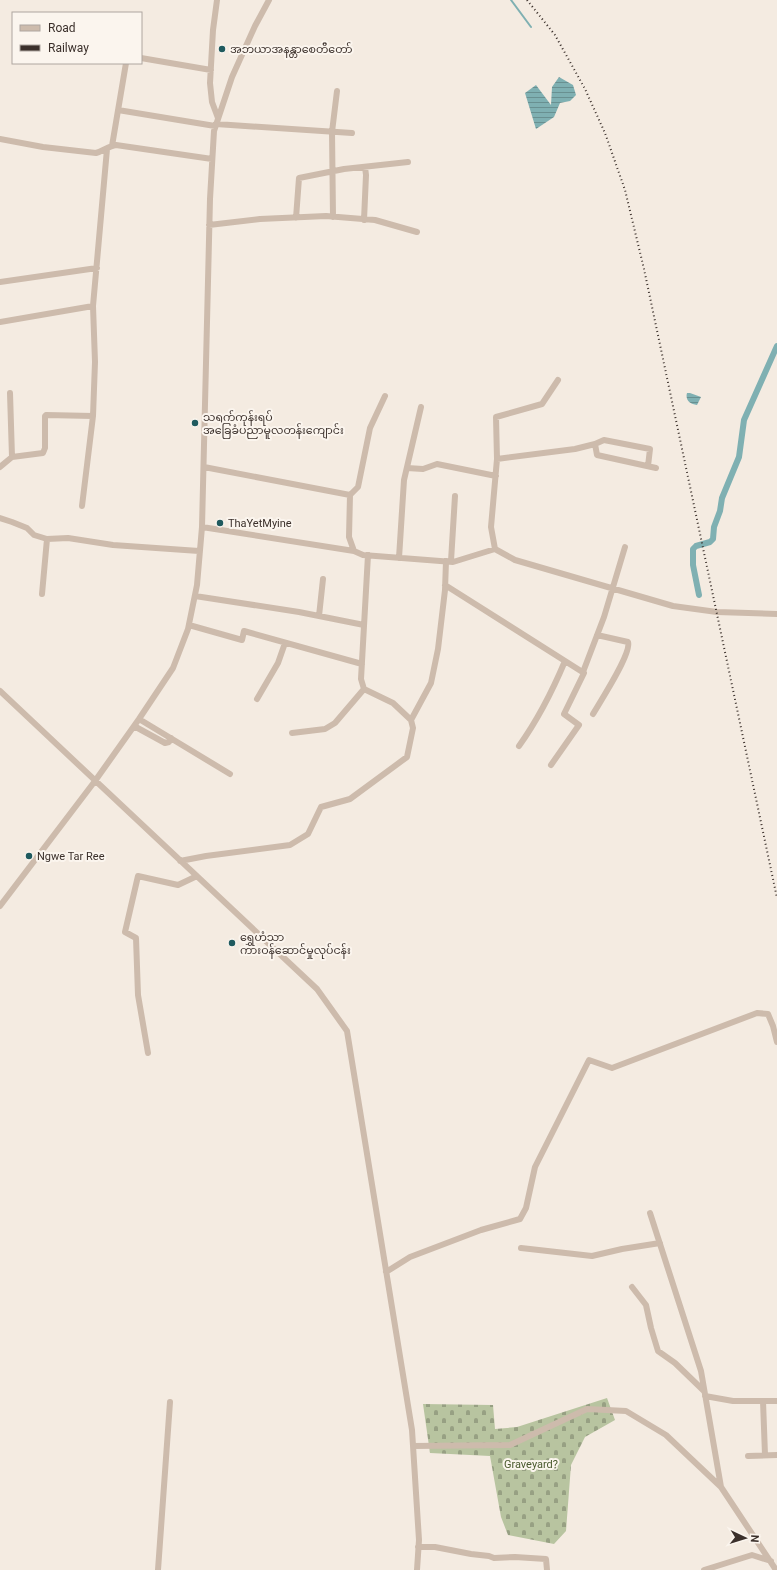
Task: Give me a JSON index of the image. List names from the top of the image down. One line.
{"parks":["Graveyard?"],"places":["အဘယာအနန္တာစေတီတော်","သရက်ကုန်းရပ် အခြေခံပညာမူလတန်းကျောင်း","ThaYetMyine","Ngwe Tar Ree","ရွှေဟံသာ ကားဝန်ဆောင်မှုလုပ်ငန်း"],"legend":["Road","Railway"],"north":"right"}
